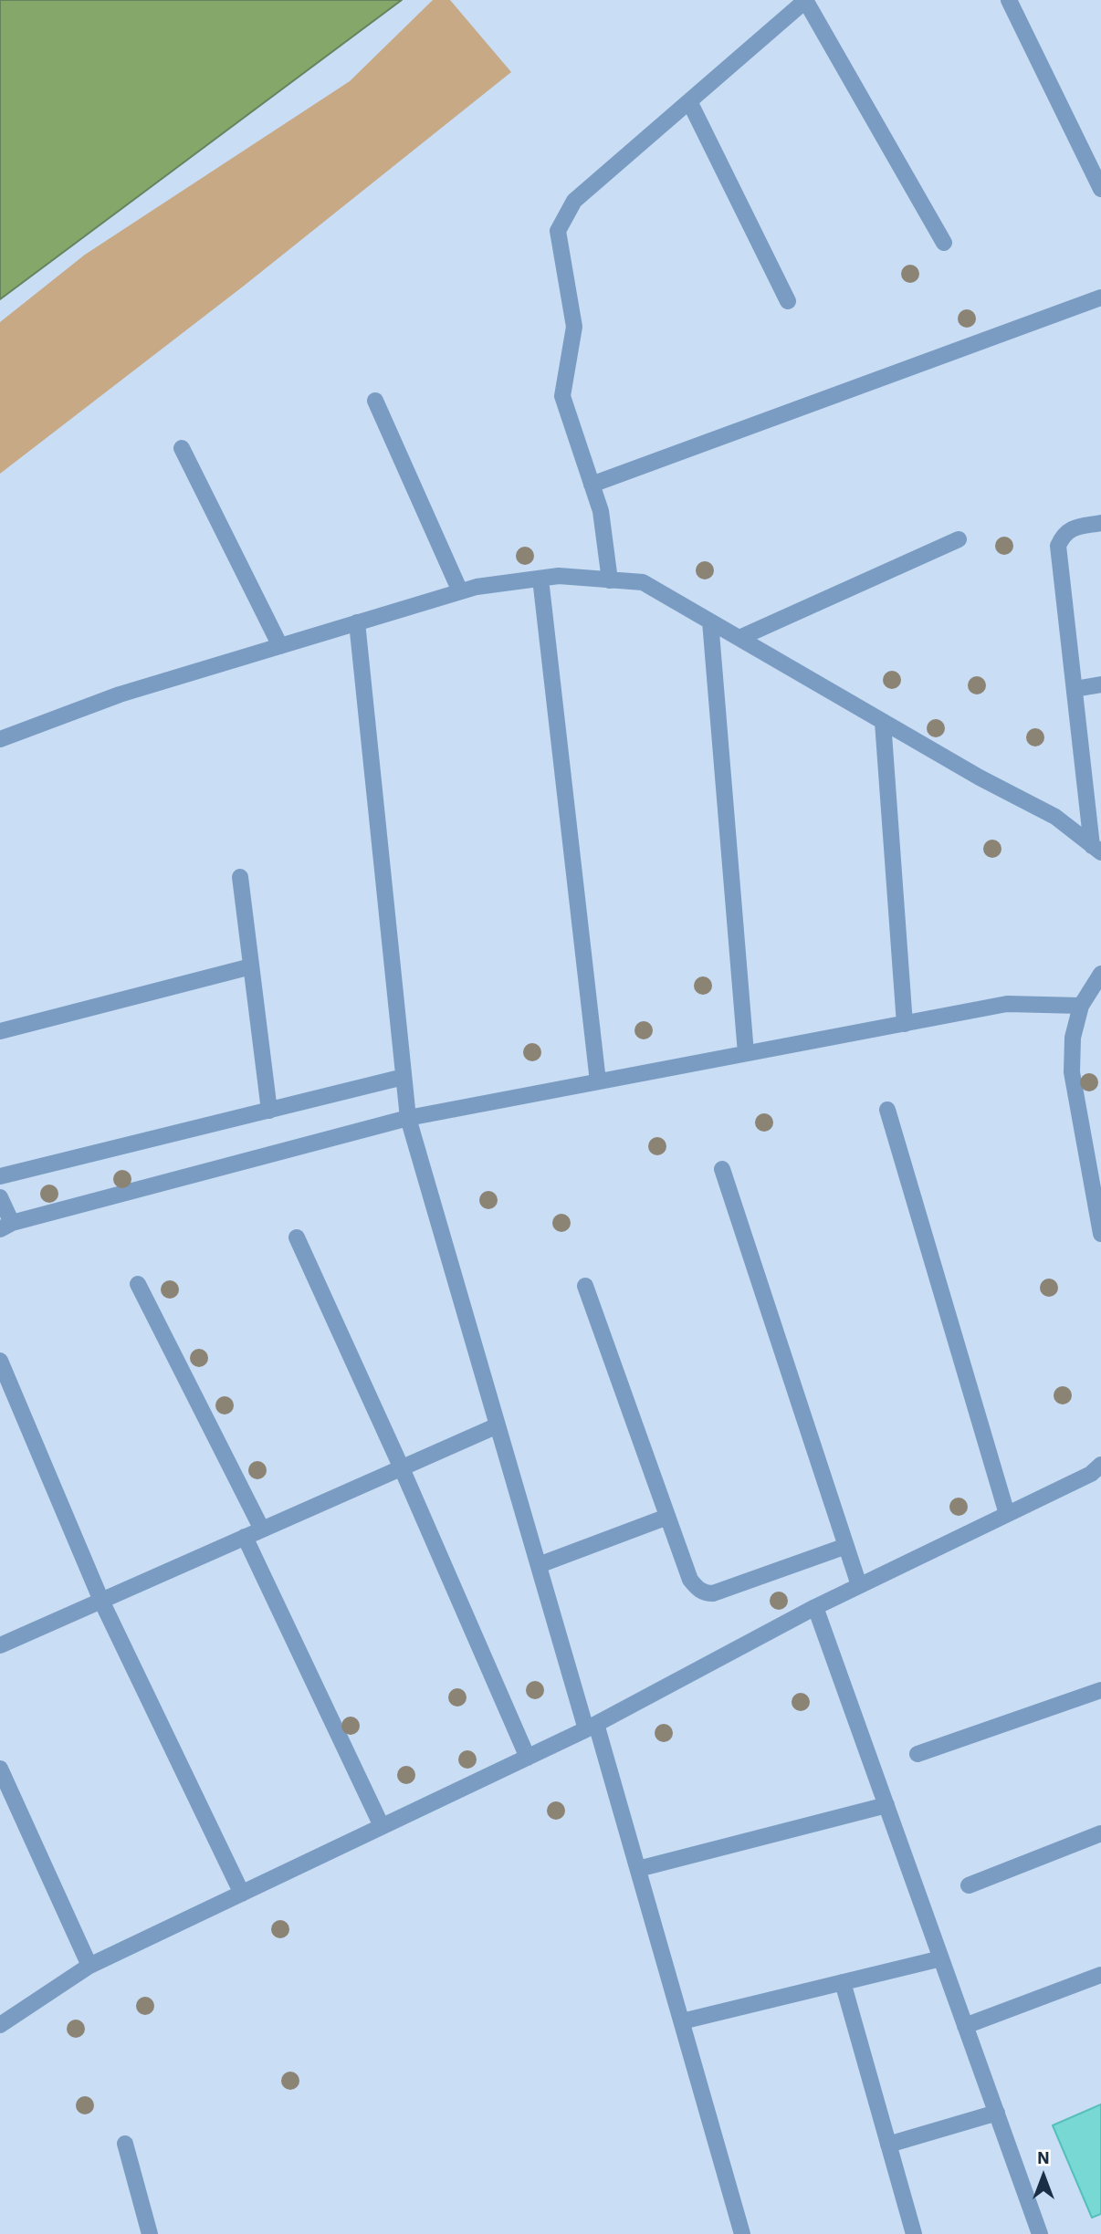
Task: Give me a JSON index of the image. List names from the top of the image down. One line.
{"north":"top"}
